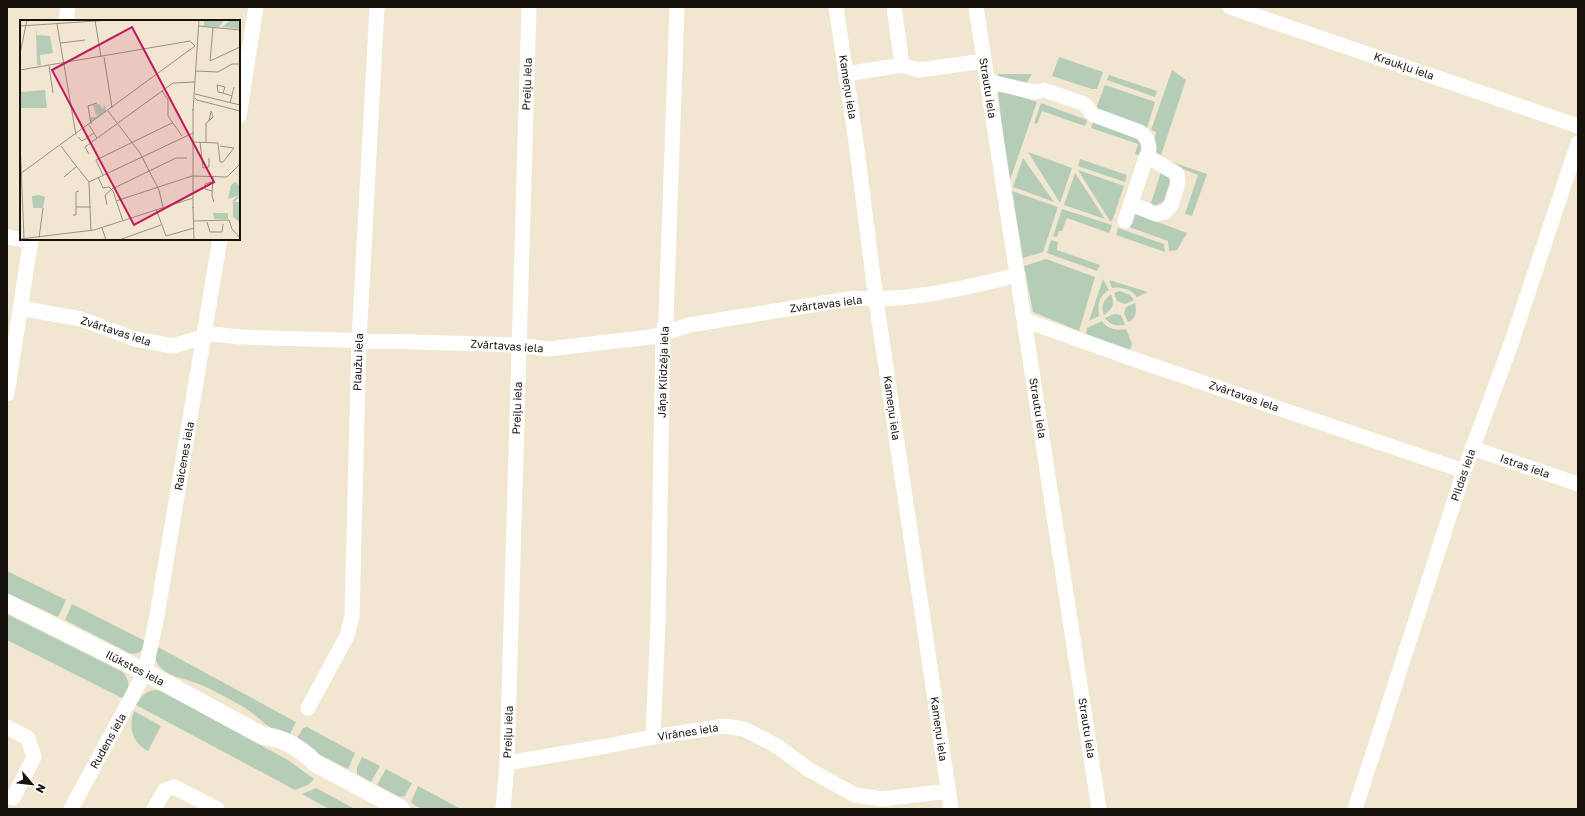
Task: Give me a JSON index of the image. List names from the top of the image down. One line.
{"streets":{"street":["Kraukļu iela","Preiļu iela","Kameņu iela","Strautu iela","Zvārtavas iela","Plaužu iela","Jāņa Klīdzēja iela","Raicenes iela","Istras iela","Pildas iela","Ilūkstes iela","Virānes iela","Rudens iela"]},"crossings":[["Preiļu iela","Zvārtavas iela"],["Preiļu iela","Virānes iela"],["Kameņu iela","Zvārtavas iela"],["Kameņu iela","Virānes iela"],["Strautu iela","Zvārtavas iela"],["Zvārtavas iela","Plaužu iela"],["Zvārtavas iela","Jāņa Klīdzēja iela"],["Zvārtavas iela","Raicenes iela"],["Zvārtavas iela","Pildas iela"],["Jāņa Klīdzēja iela","Virānes iela"],["Raicenes iela","Ilūkstes iela"],["Raicenes iela","Rudens iela"],["Istras iela","Pildas iela"],["Ilūkstes iela","Rudens iela"]],"north":"bottom right"}
